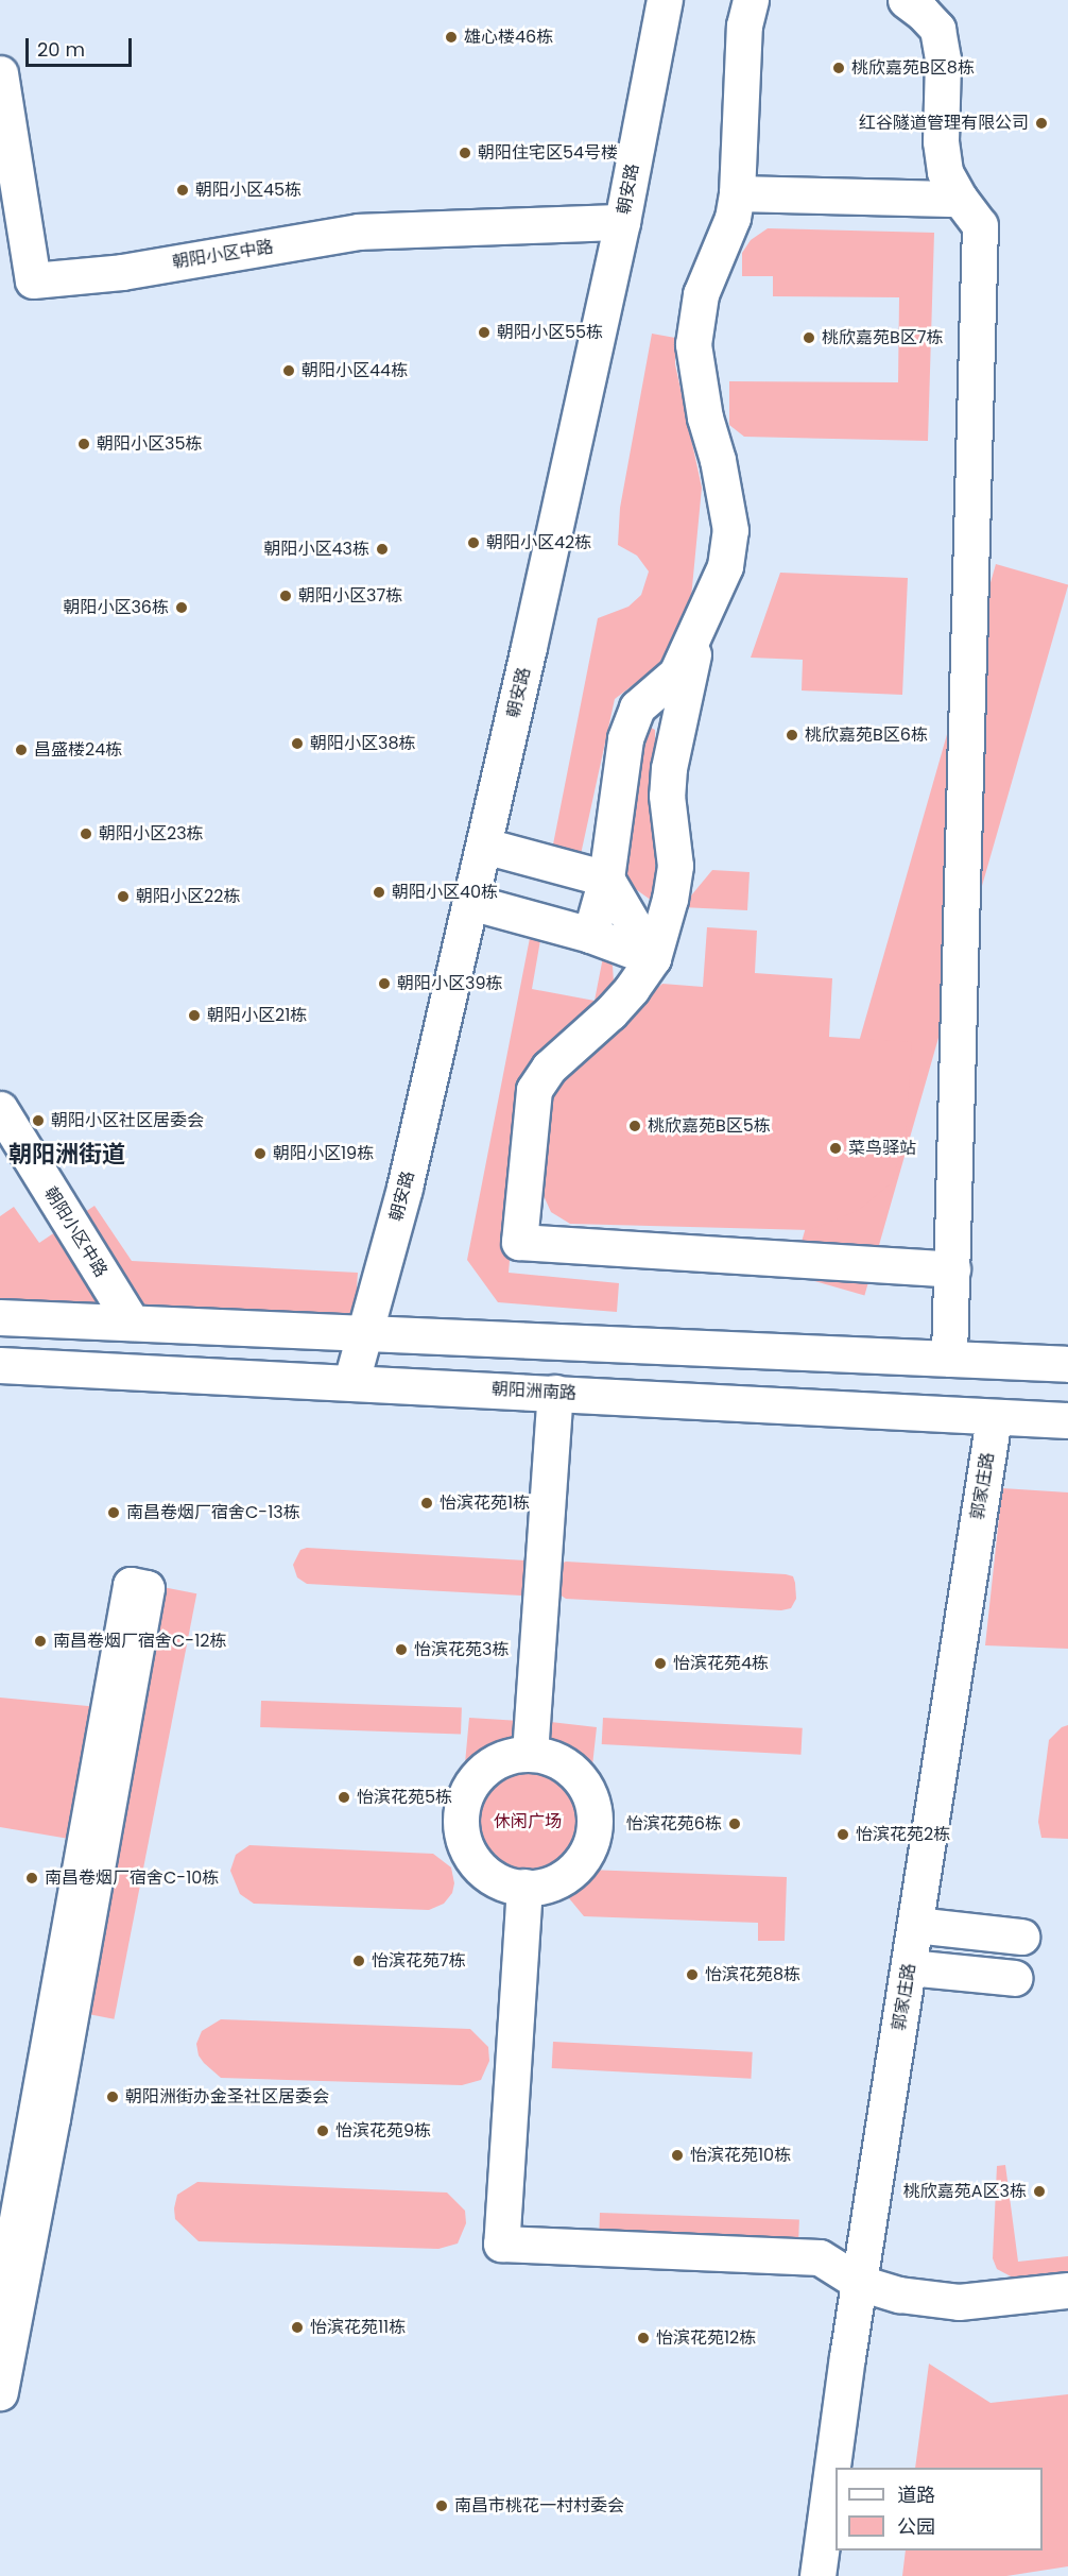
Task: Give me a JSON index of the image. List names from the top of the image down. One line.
{"streets":{"street":["朝安路","朝阳小区中路","朝阳洲南路","郭家庄路"]},"crossings":[["朝安路","朝阳小区中路"],["朝安路","朝阳洲南路"],["朝阳洲南路","郭家庄路"]],"districts":["朝阳洲街道"],"parks":["休闲广场"],"places":["雄心楼46栋","桃欣嘉苑B区8栋","红谷隧道管理有限公司","朝阳住宅区54号楼","朝阳小区45栋","朝阳小区55栋","桃欣嘉苑B区7栋","朝阳小区44栋","朝阳小区35栋","朝阳小区42栋","朝阳小区43栋","朝阳小区37栋","朝阳小区36栋","桃欣嘉苑B区6栋","朝阳小区38栋","昌盛楼24栋","朝阳小区23栋","朝阳小区40栋","朝阳小区22栋","朝阳小区39栋","朝阳小区21栋","朝阳小区社区居委会","桃欣嘉苑B区5栋","菜鸟驿站","朝阳小区19栋","怡滨花苑1栋","南昌卷烟厂宿舍C-13栋","南昌卷烟厂宿舍C-12栋","怡滨花苑3栋","怡滨花苑4栋","怡滨花苑5栋","怡滨花苑6栋","怡滨花苑2栋","南昌卷烟厂宿舍C-10栋","怡滨花苑7栋","怡滨花苑8栋","朝阳洲街办金圣社区居委会","怡滨花苑9栋","怡滨花苑10栋","桃欣嘉苑A区3栋","怡滨花苑11栋","怡滨花苑12栋","南昌市桃花一村村委会"],"legend":["道路","公园"],"scale_bar":"20 m"}
